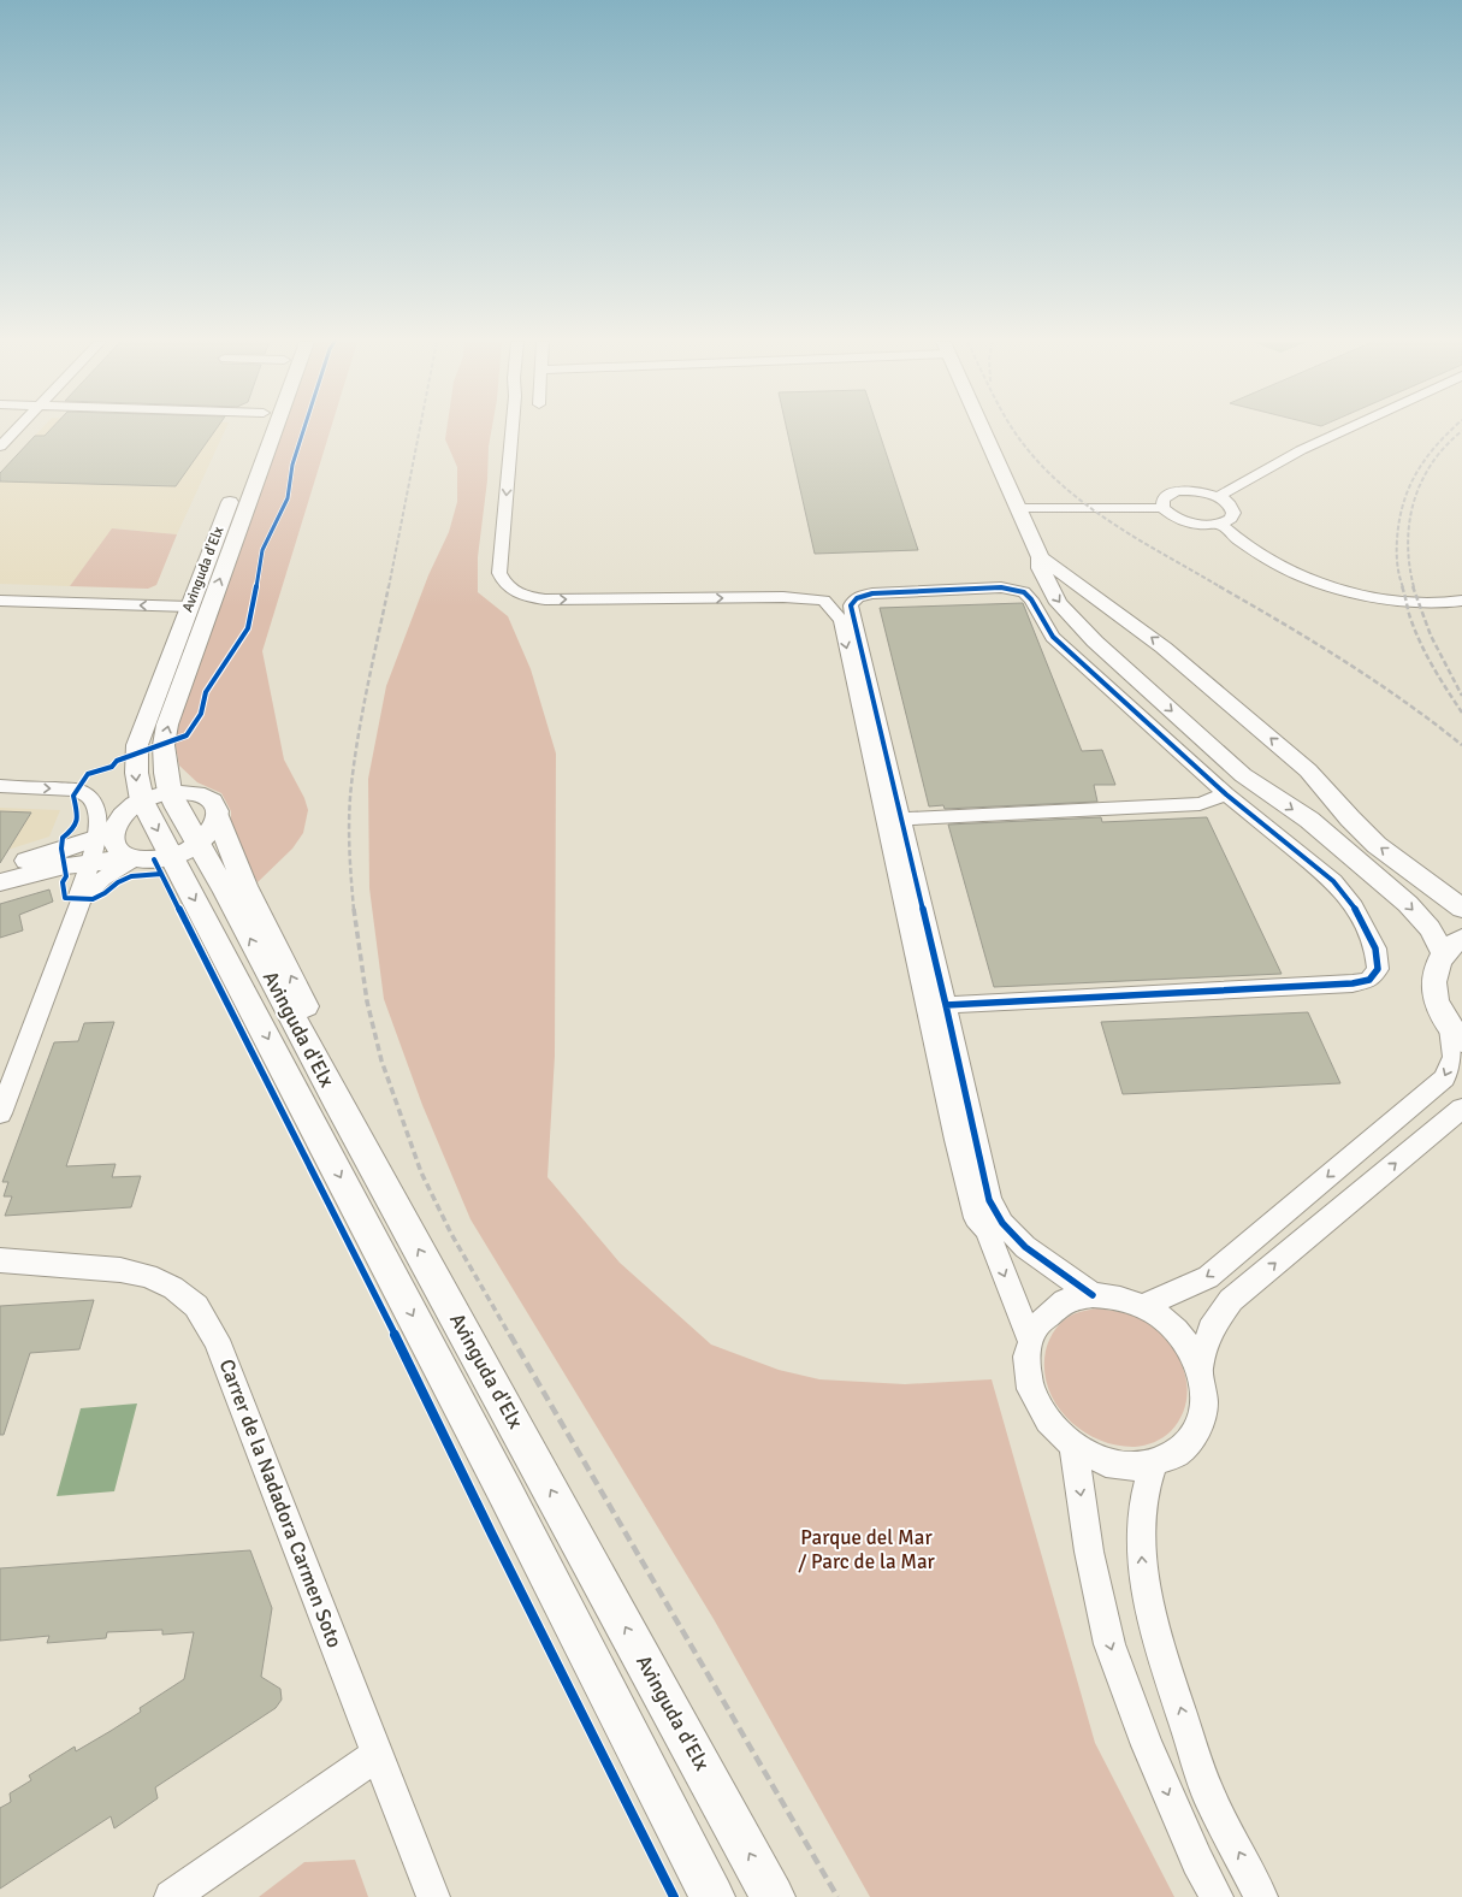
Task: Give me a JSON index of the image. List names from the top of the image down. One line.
{"streets":{"main road":["Avinguda d'Elx"],"street":["Carrer de la Nadadora Carmen Soto"]},"parks":["Parque del Mar / Parc de la Mar"]}
